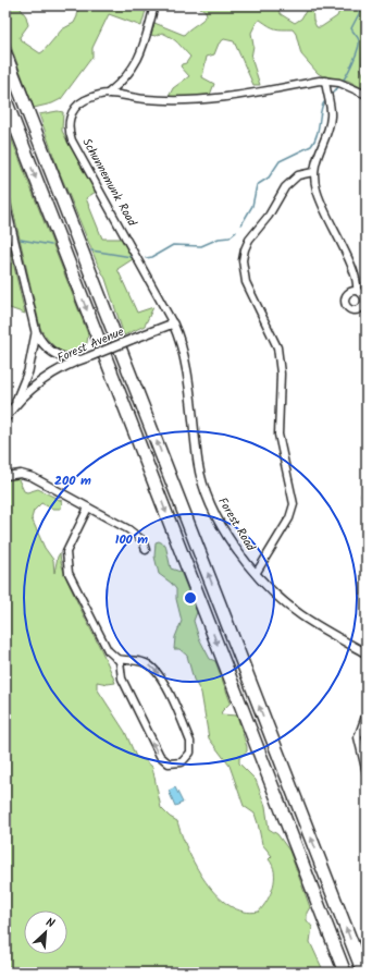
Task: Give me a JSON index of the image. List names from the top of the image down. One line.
{"streets":{"street":["Schunnemunk Road","Forest Avenue","Forest Road"]},"crossings":[["Schunnemunk Road","Forest Avenue"],["Schunnemunk Road","Forest Road"],["Forest Avenue","Forest Road"]],"north":"top right","rings":["200 m","100 m"]}
